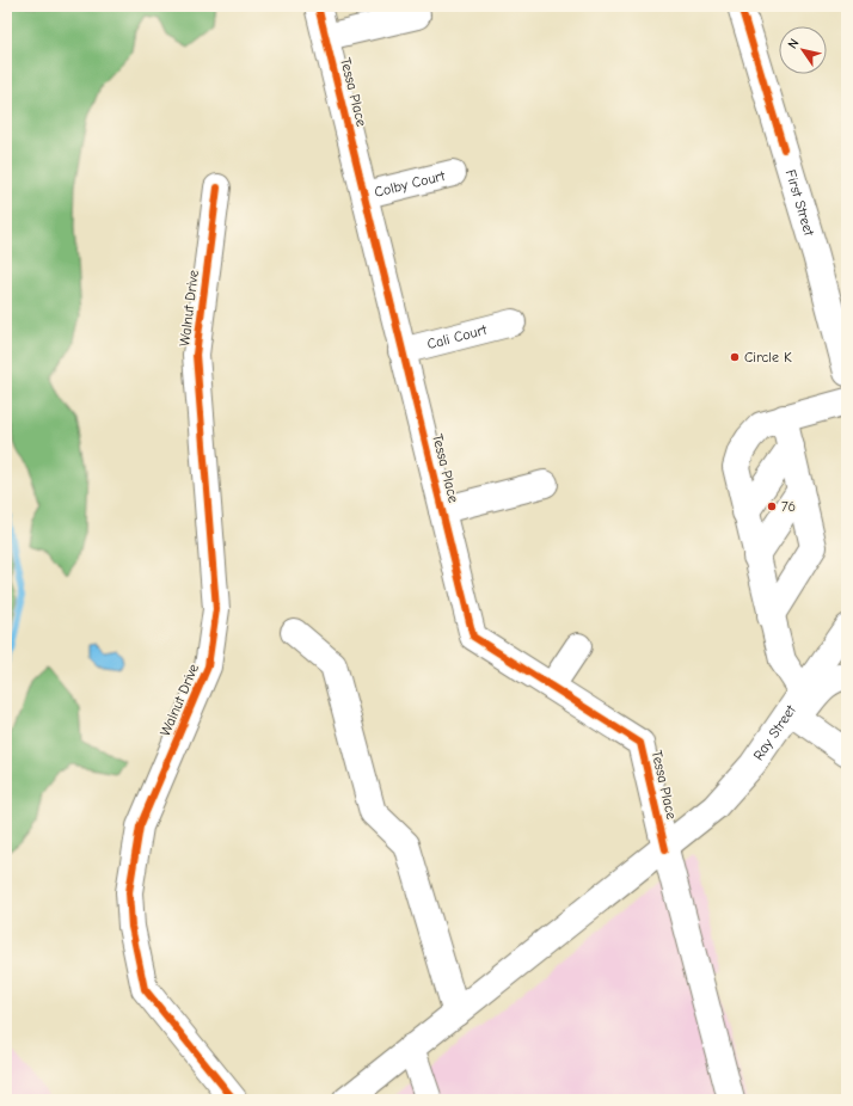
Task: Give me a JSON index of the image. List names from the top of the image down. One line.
{"streets":{"street":["Tessa Place","Colby Court","First Street","Walnut Drive","Cali Court","Ray Street"]},"crossings":[["Tessa Place","Colby Court"],["Tessa Place","Cali Court"],["Tessa Place","Ray Street"]],"places":["Circle K","76"],"north":"top left"}
